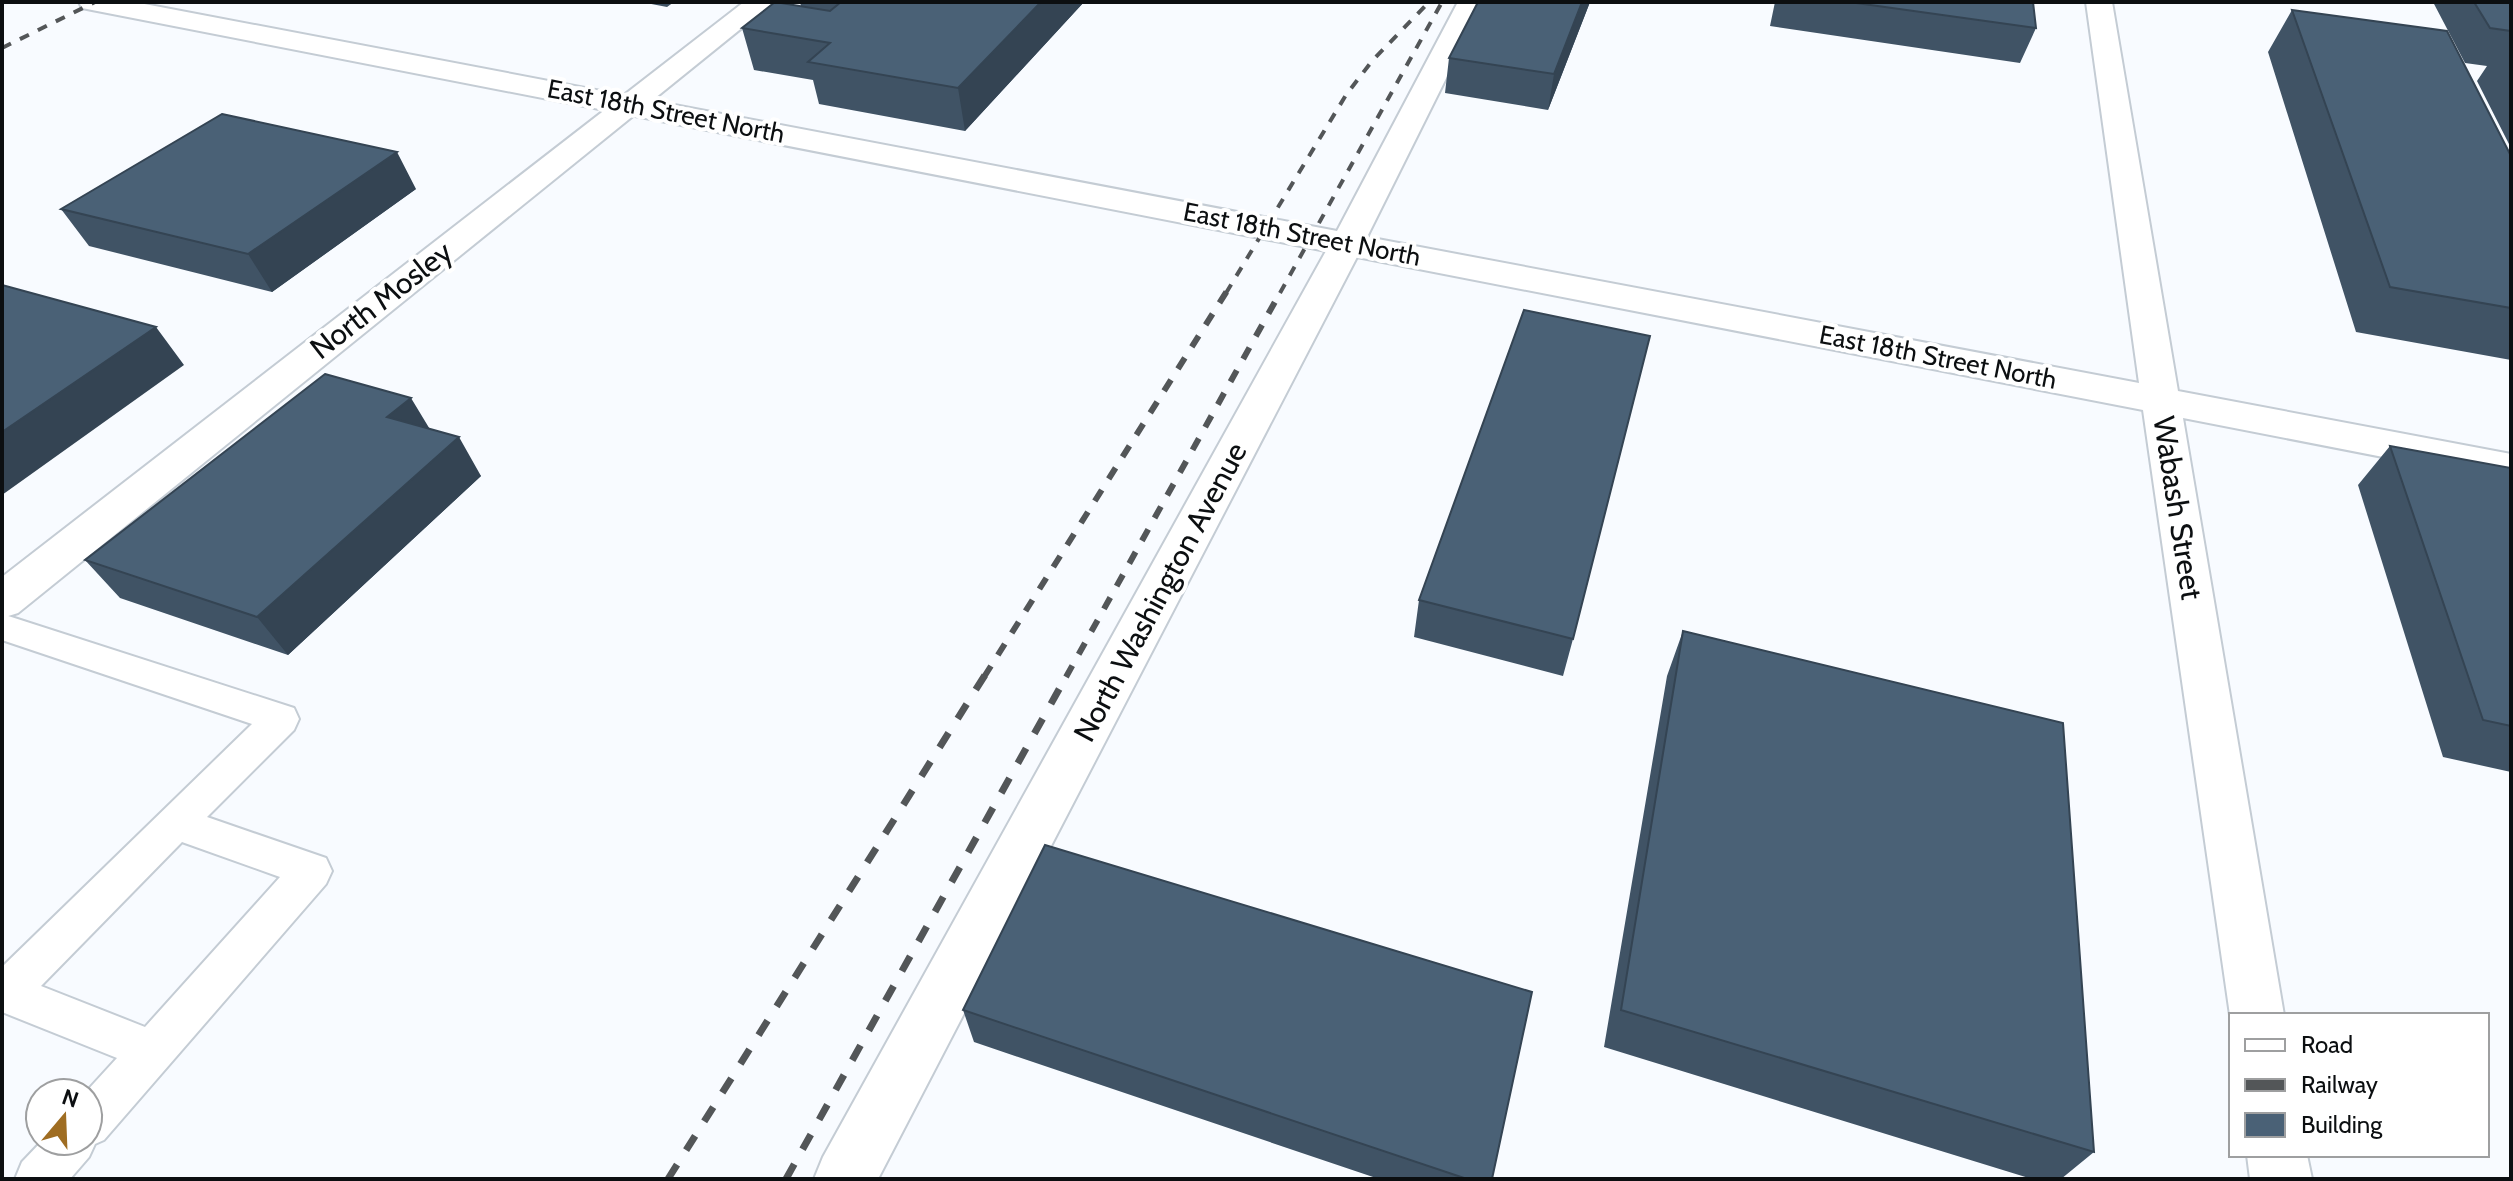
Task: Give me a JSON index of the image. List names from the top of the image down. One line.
{"streets":{"street":["East 18th Street North","North Mosley","Wabash Street","North Washington Avenue"]},"crossings":[["East 18th Street North","North Mosley"],["East 18th Street North","Wabash Street"],["East 18th Street North","North Washington Avenue"]],"legend":["Road","Railway","Building"],"north":"top"}
